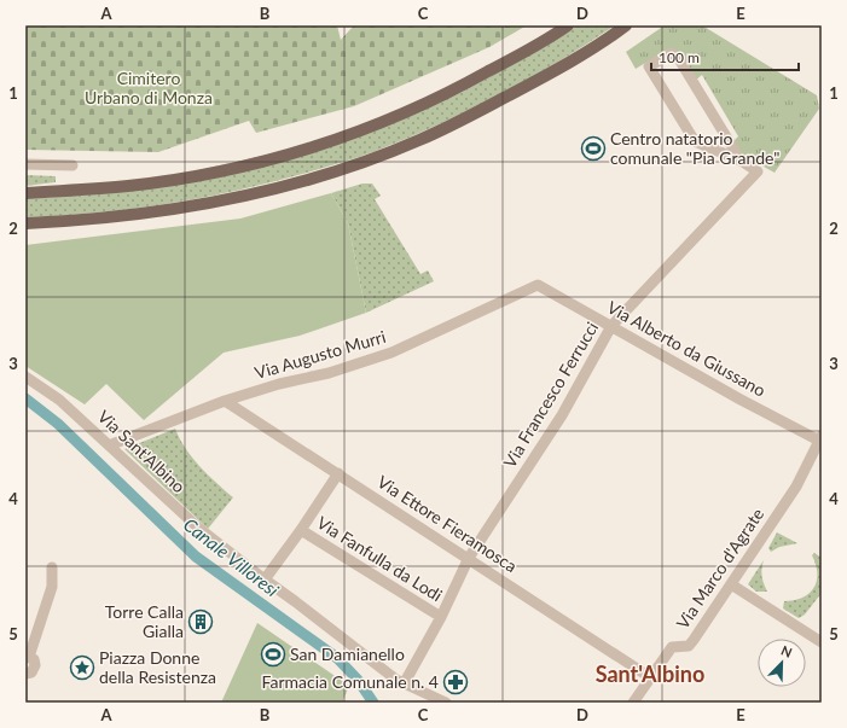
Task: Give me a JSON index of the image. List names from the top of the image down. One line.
{"streets":{"street":["Via Alberto da Giussano","Via Augusto Murri","Via Francesco Ferrucci","Via Sant'Albino","Via Ettore Fieramosca","Via Fanfulla da Lodi","Via Marco d'Agrate"]},"crossings":[["Via Alberto da Giussano","Via Augusto Murri"],["Via Alberto da Giussano","Via Francesco Ferrucci"],["Via Alberto da Giussano","Via Marco d'Agrate"],["Via Augusto Murri","Via Sant'Albino"],["Via Augusto Murri","Via Ettore Fieramosca"],["Via Francesco Ferrucci","Via Sant'Albino"],["Via Francesco Ferrucci","Via Ettore Fieramosca"],["Via Francesco Ferrucci","Via Fanfulla da Lodi"],["Via Ettore Fieramosca","Via Marco d'Agrate"]],"districts":["Sant'Albino"],"water":["Canale Villoresi"],"parks":["Cimitero Urbano di Monza"],"places":{"sports":["Centro natatorio comunale \"Pia Grande\"","San Damianello"],"building":["Torre Calla Gialla"],"place":["Piazza Donne della Resistenza"],"pharmacy":["Farmacia Comunale n. 4"]},"scale_bar":"100 m","north":"top right","grid":{"columns":["A","B","C","D","E"],"rows":["1","2","3","4","5"]}}
